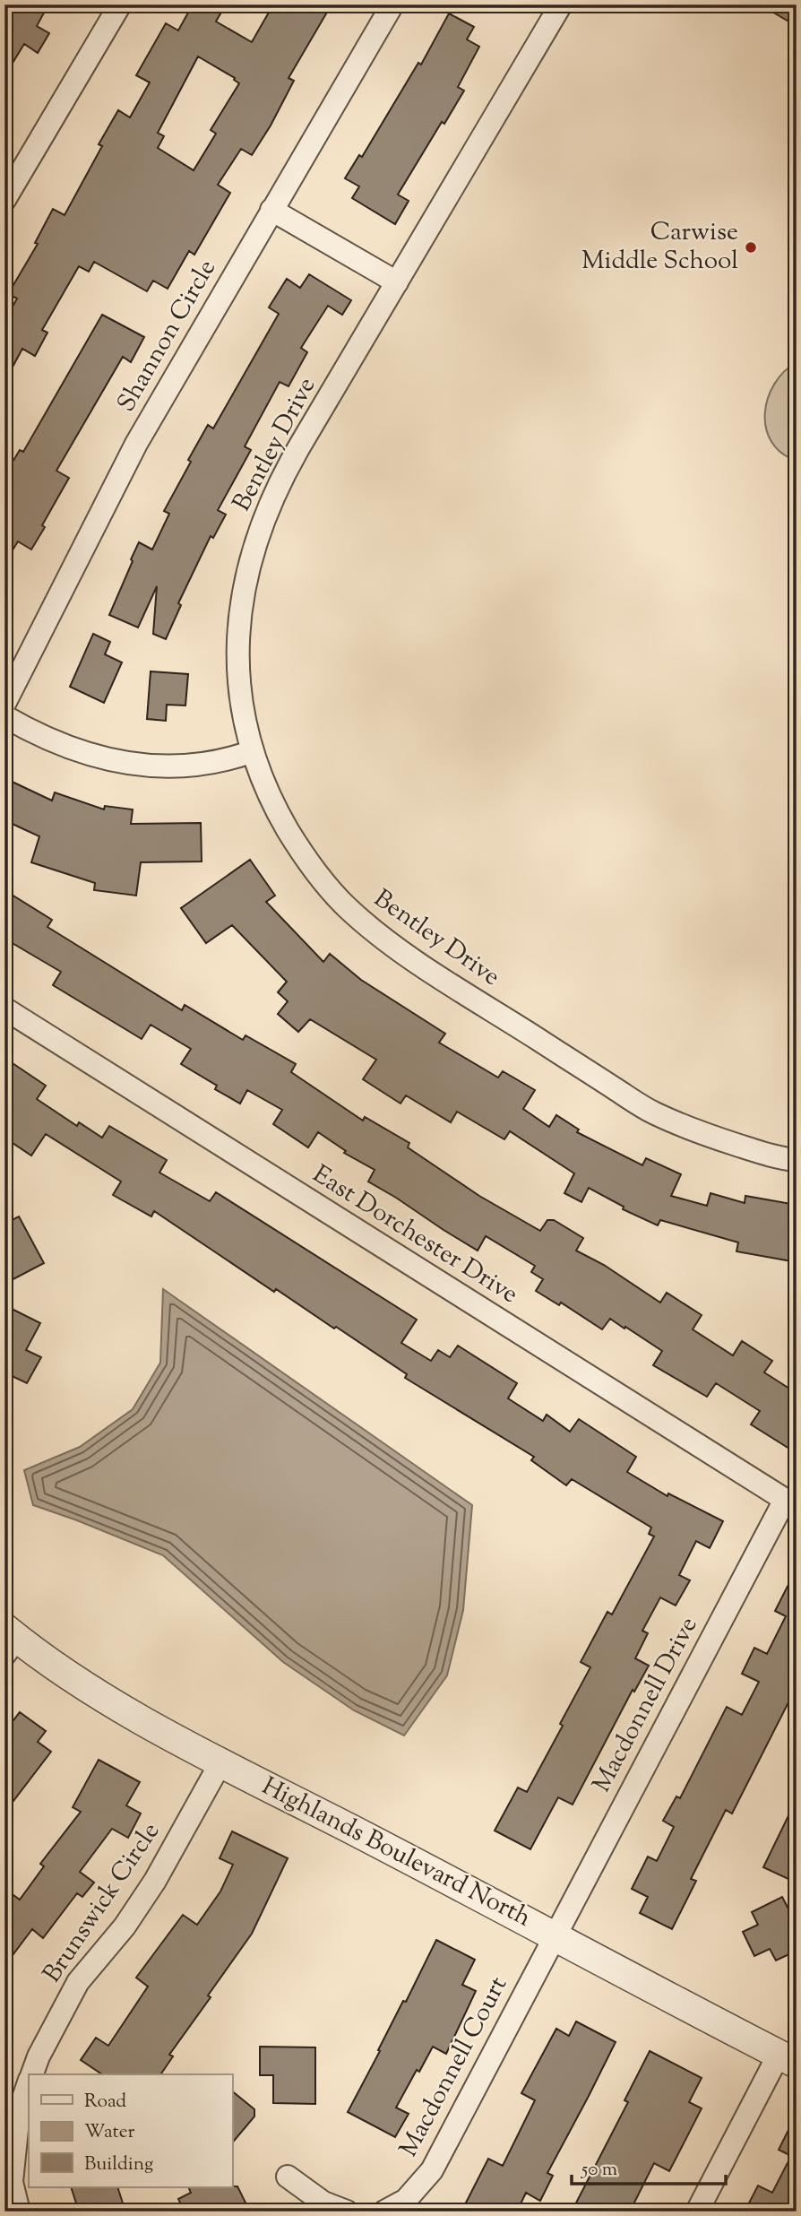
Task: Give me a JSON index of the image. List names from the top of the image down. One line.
{"streets":{"street":["Shannon Circle","Bentley Drive","East Dorchester Drive","Macdonnell Drive","Highlands Boulevard North","Brunswick Circle","Macdonnell Court"]},"crossings":[["East Dorchester Drive","Macdonnell Drive"],["Macdonnell Drive","Highlands Boulevard North"],["Macdonnell Drive","Macdonnell Court"],["Highlands Boulevard North","Brunswick Circle"],["Highlands Boulevard North","Macdonnell Court"]],"places":["Carwise Middle School"],"legend":["Road","Water","Building"],"scale_bar":"50 m"}
